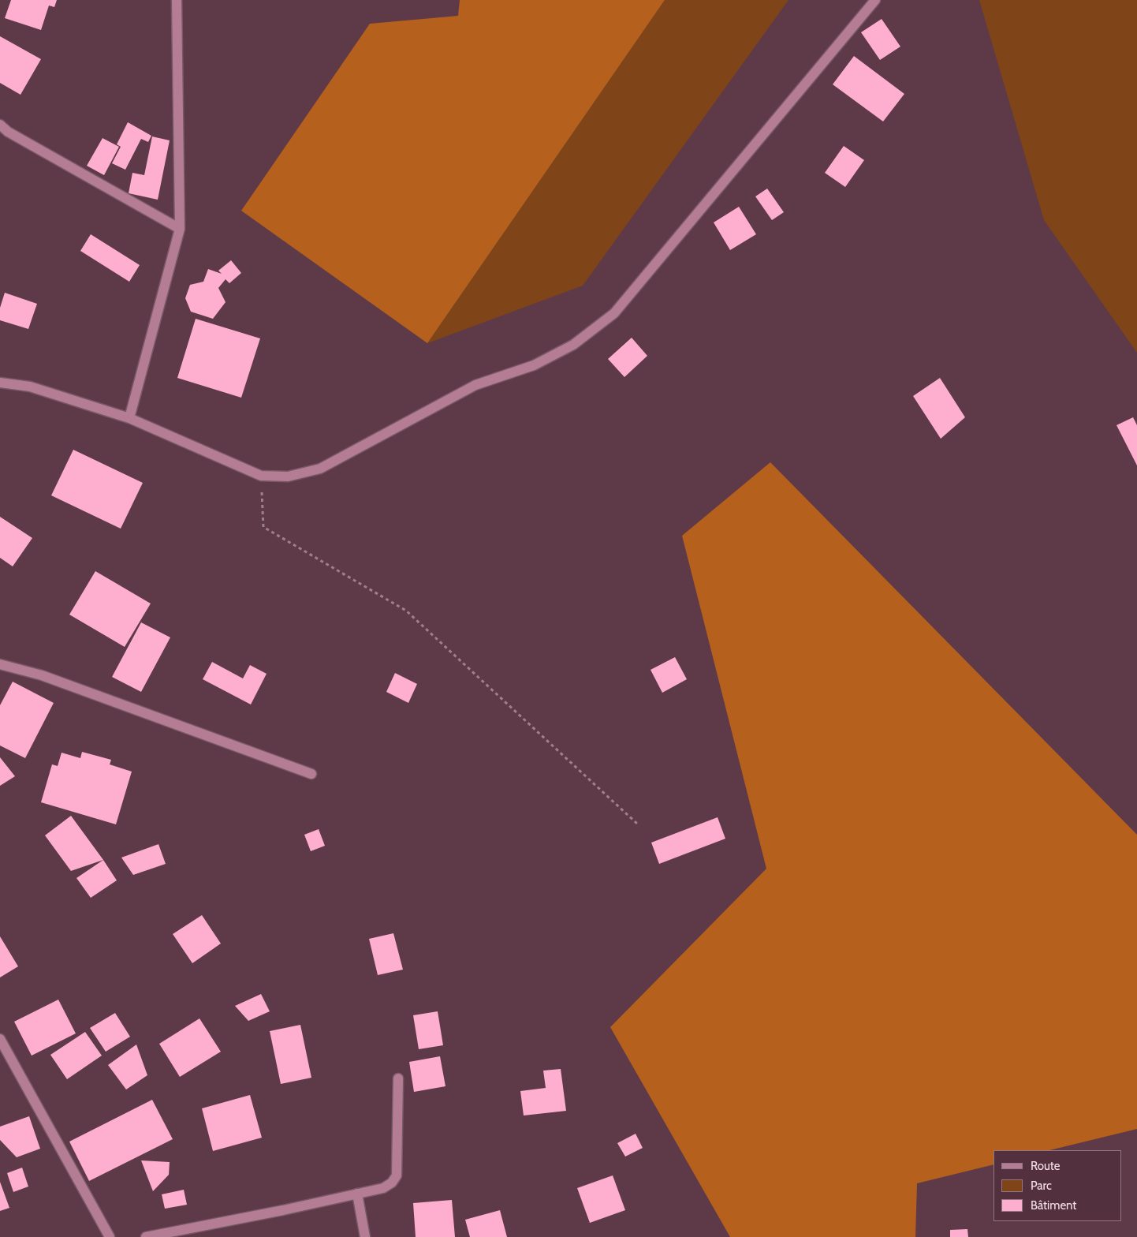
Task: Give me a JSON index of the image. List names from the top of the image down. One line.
{"legend":["Route","Parc","Bâtiment"]}
